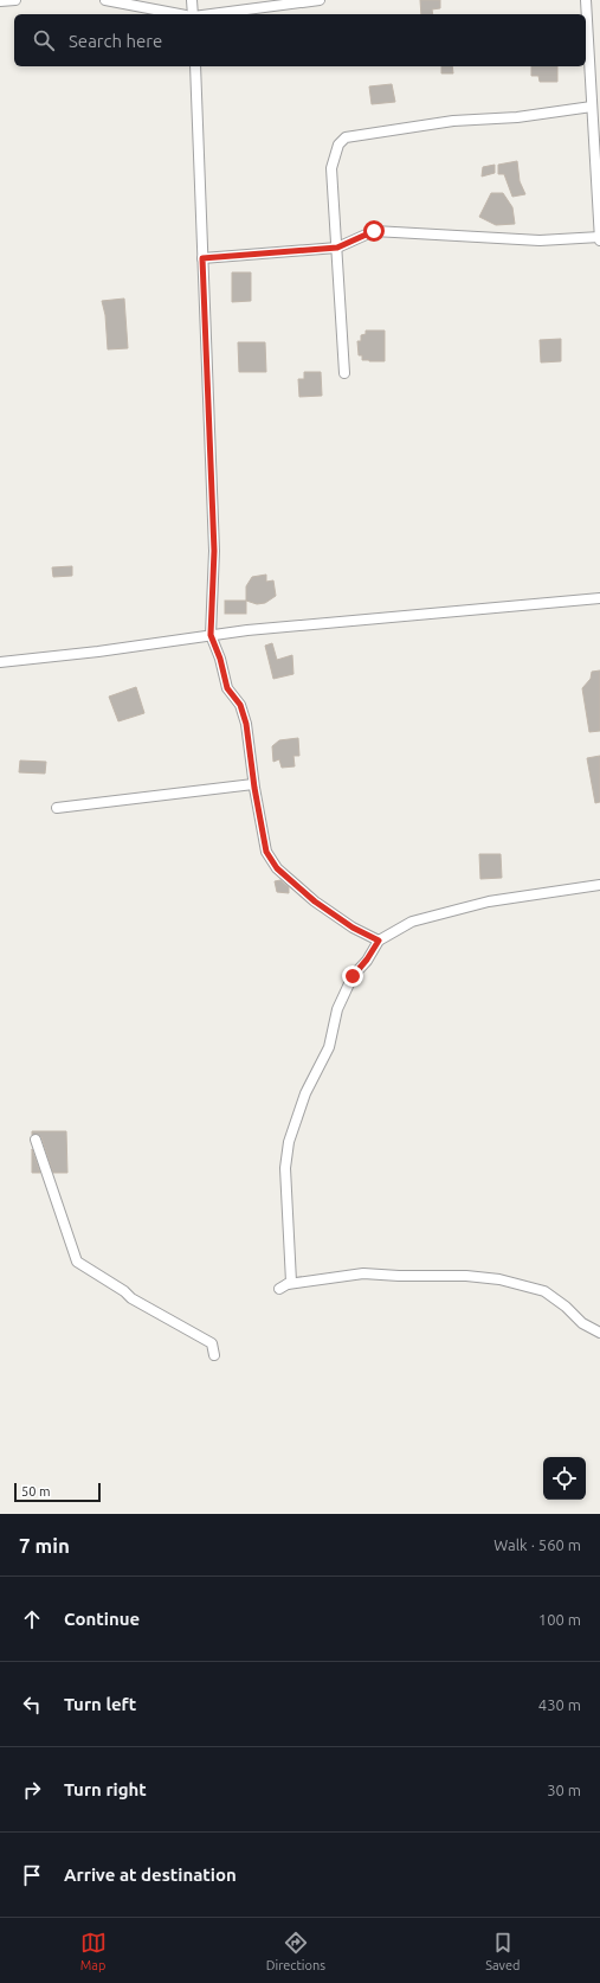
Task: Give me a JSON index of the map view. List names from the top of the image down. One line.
{"scale_bar":"50 m","page":{"search":"Search here","scale":"50 m","heading":["7 min","Walk · 560 m"],"list":[["Continue","100 m"],["Turn left","430 m"],["Turn right","30 m"],"Arrive at destination"],"nav":["Map","Directions","Saved"]}}
